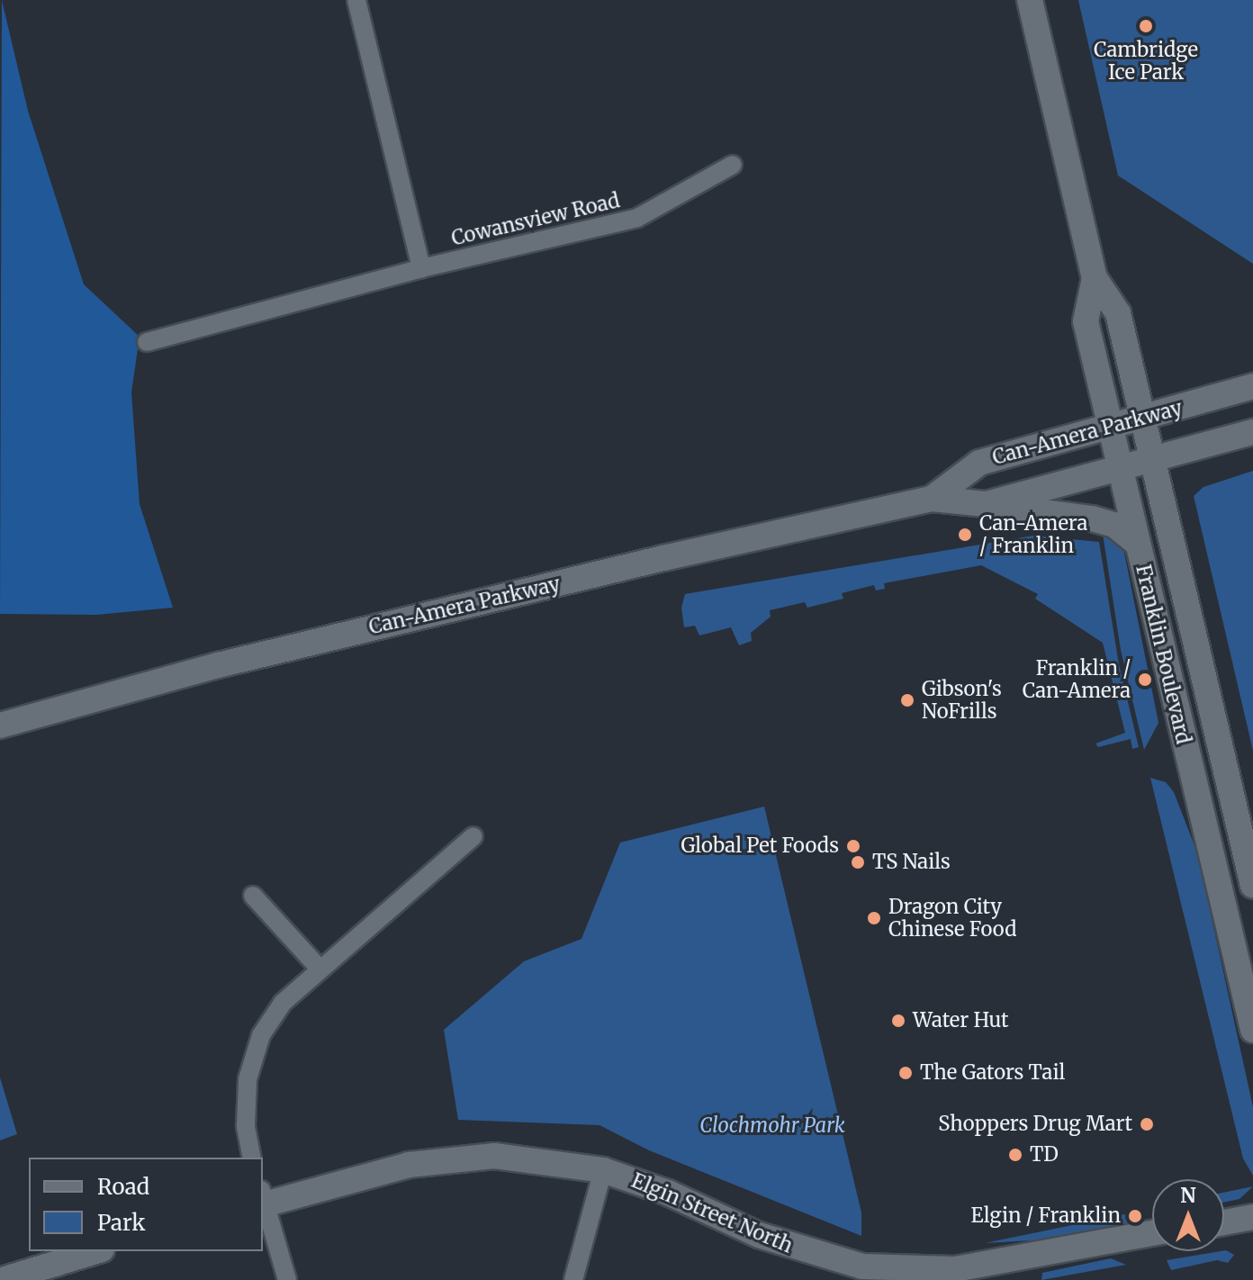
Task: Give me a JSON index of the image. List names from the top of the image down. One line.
{"streets":{"main road":["Can-Amera Parkway","Franklin Boulevard","Elgin Street North"],"street":["Cowansview Road"]},"crossings":[["Can-Amera Parkway","Franklin Boulevard"]],"parks":["Clochmohr Park"],"places":["Cambridge Ice Park","Can-Amera / Franklin","Franklin / Can-Amera","Gibson's NoFrills","Global Pet Foods","TS Nails","Dragon City Chinese Food","Water Hut","The Gators Tail","Shoppers Drug Mart","TD","Elgin / Franklin"],"legend":["Road","Park"],"north":"top"}
